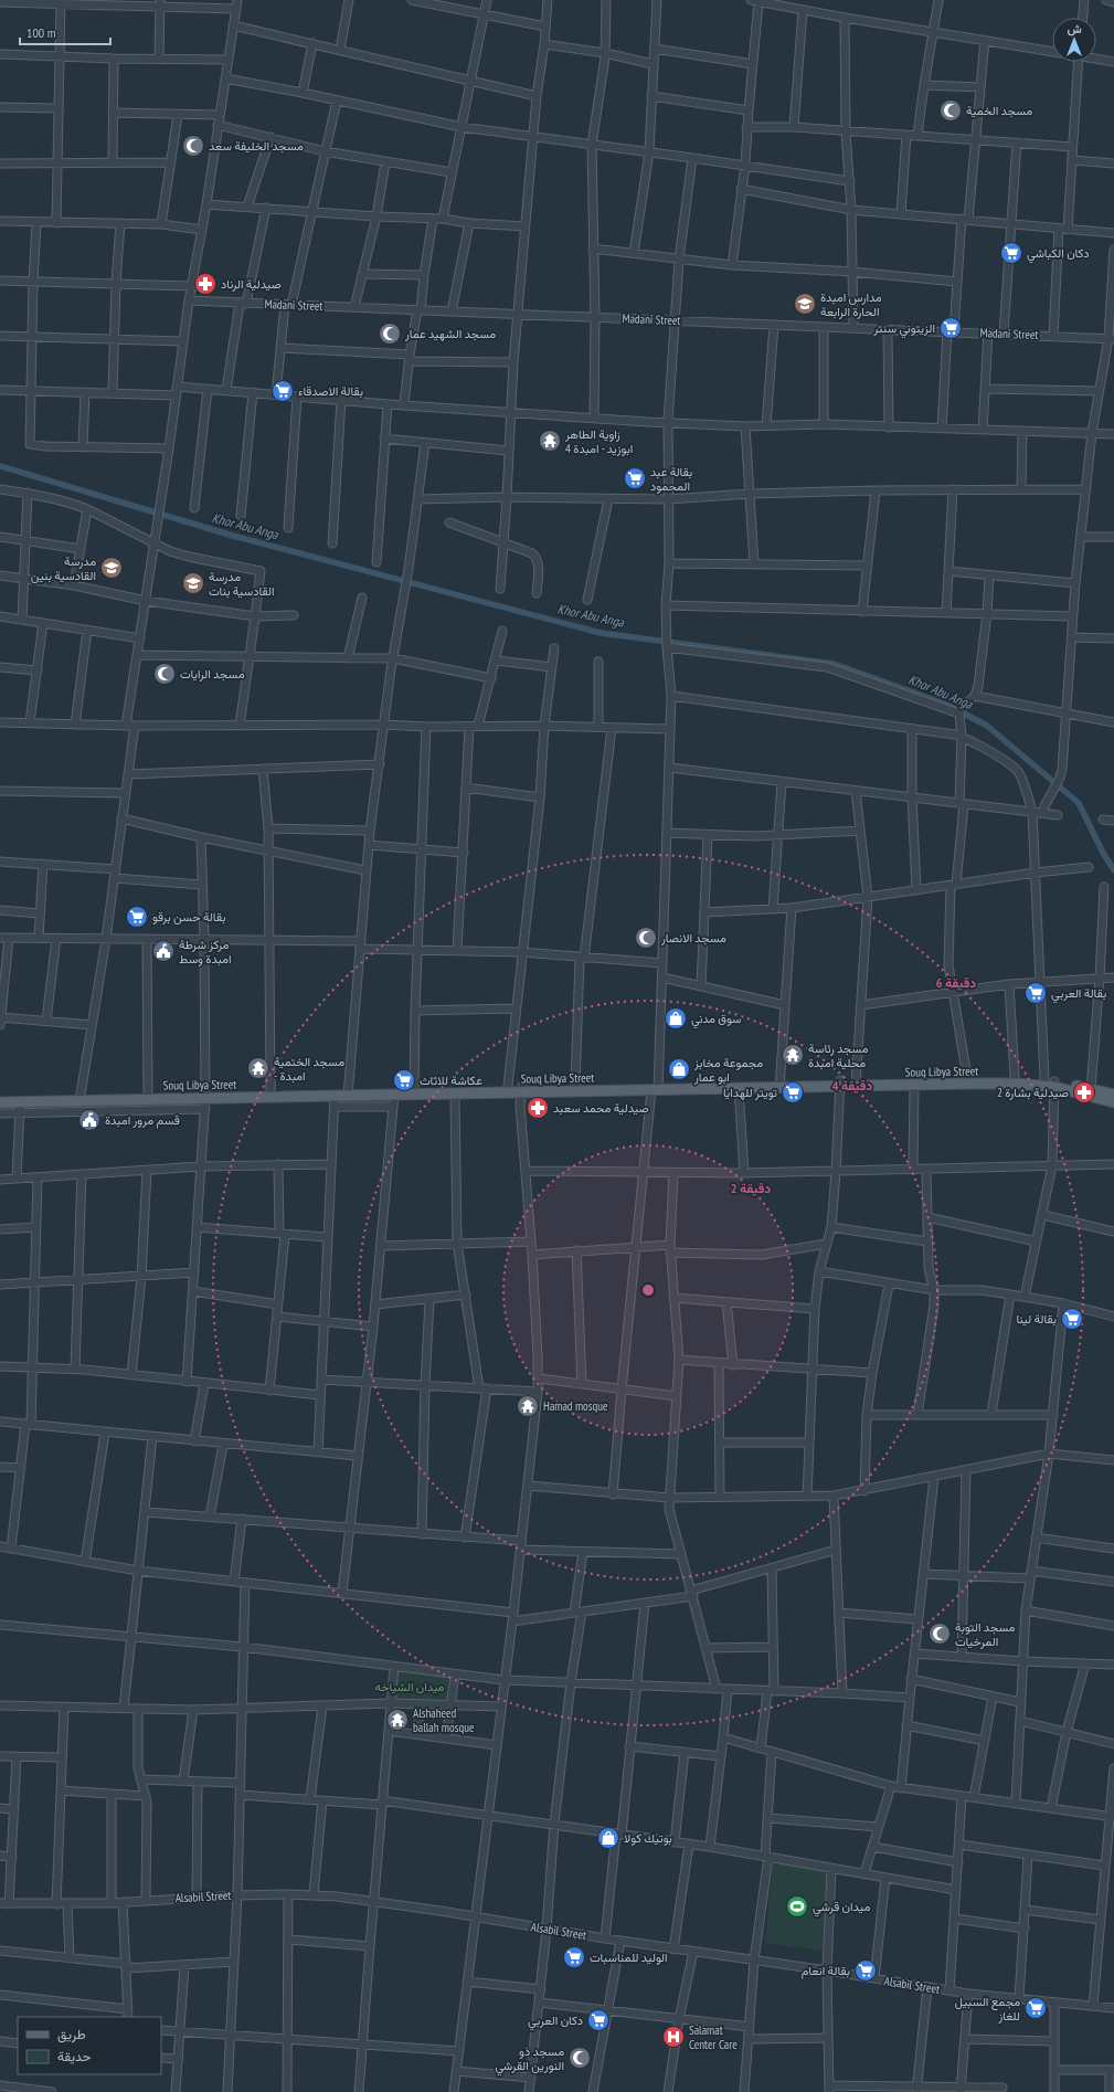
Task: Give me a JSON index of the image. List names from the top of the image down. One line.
{"streets":{"main road":["Souq Libya Street"],"street":["Madani Street","Alsabil Street"]},"water":["Khor Abu Anga"],"parks":["ميدان الشياخه"],"places":{"mosque":["مسجد الخمية","مسجد الخليفة سعد","مسجد الشهيد عمار","مسجد الرايات","مسجد الانصار","مسجد التوبة المرخيات","مسجد ذو النورين القرشي"],"supermarket":["دكان الكباشي","الزيتوني سنتر","بقالة الاصدقاء","بقالة عبد المحمود","بقالة حسن برقو","بقالة العربي","عكاشة للاثاث","تويتر للهدايا","بقالة لينا","الوليد للمناسبات","بقالة انعام","مجمع السبيل للغاز","دكان العربي"],"pharmacy":["صيدلية الرناد","صيدلية بشارة 2","صيدلية محمد سعبد"],"school or university":["مدارس امبدة الحارة الرابعة","مدرسة القادسية بنين","مدرسة القادسية بنات"],"temple":["زاوية الطاهر ابوزيد - امبدة 4","مسجد رئاسة محلية امبدة","مسجد الختمية - امبدة","Hamad mosque","Alshaheed ballah mosque"],"public building":["مركز شرطة امبدة وسط","قسم مرور امبدة"],"shop":["سوق مدني","مجموعة مخابز ابو عمار","بوتيك كولا"],"sports":["ميدان قرشي"],"hospital":["Salamat Center Care"]},"legend":["طريق","حديقة"],"scale_bar":"100 m","north":"top","rings":["6 دقيقة","4 دقيقة","2 دقيقة"]}
